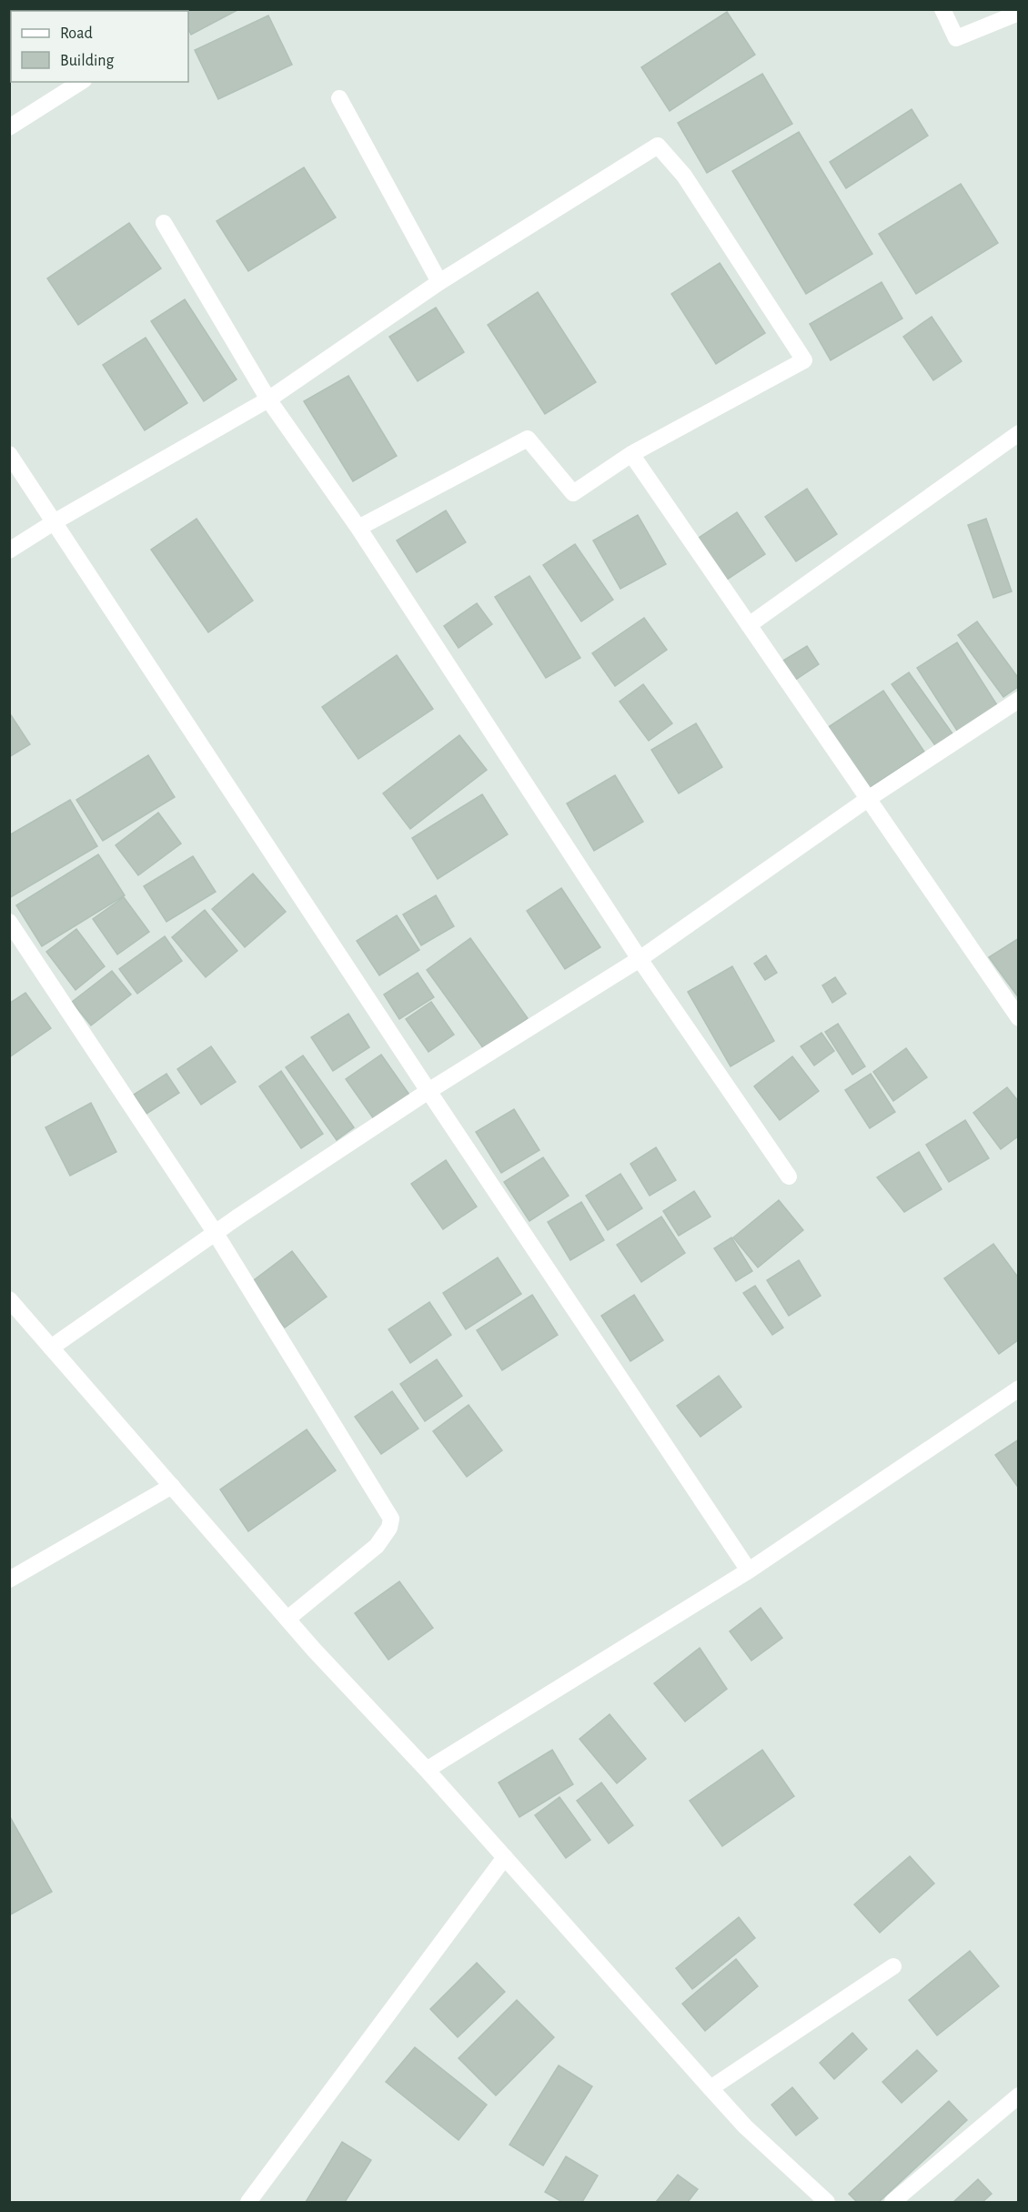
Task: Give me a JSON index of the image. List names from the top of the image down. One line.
{"legend":["Road","Building"]}
